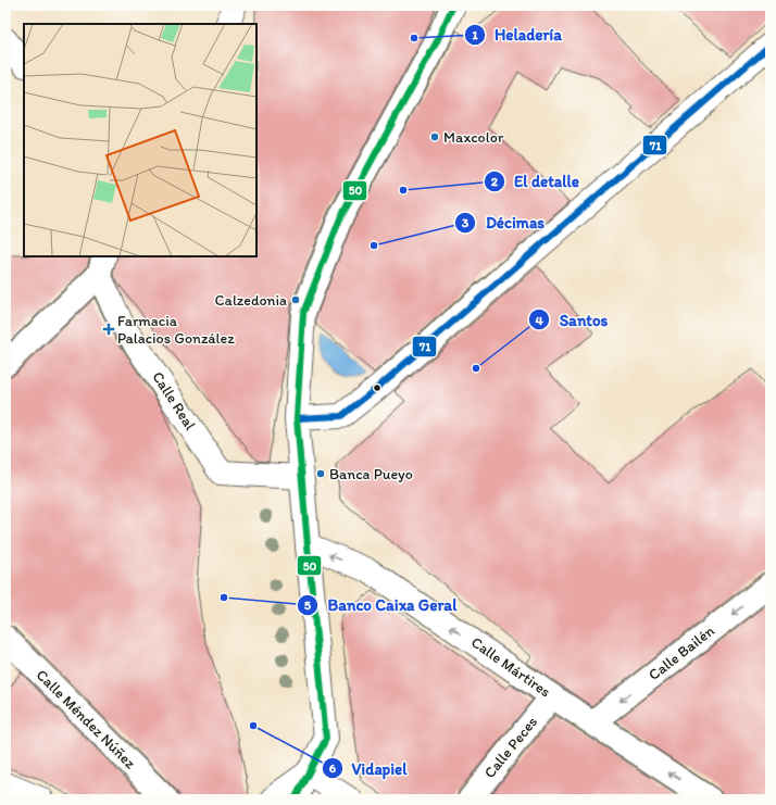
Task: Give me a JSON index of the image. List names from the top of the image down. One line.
{"streets":{"street":["Calle Real","Calle Bailén","Calle Mártires","Calle Méndez Núñez","Calle Peces"]},"crossings":[["Calle Bailén","Calle Mártires"],["Calle Mártires","Calle Peces"]],"one_way":["Calle Bailén","Calle Mártires"],"places":{"other":["Heladería","Maxcolor","El detalle","Décimas","Calzedonia","Santos","Banca Pueyo","Banco Caixa Geral","Vidapiel"],"health":["Farmacia Palacios González"]},"lines":["transit line 50","transit line 71"]}
